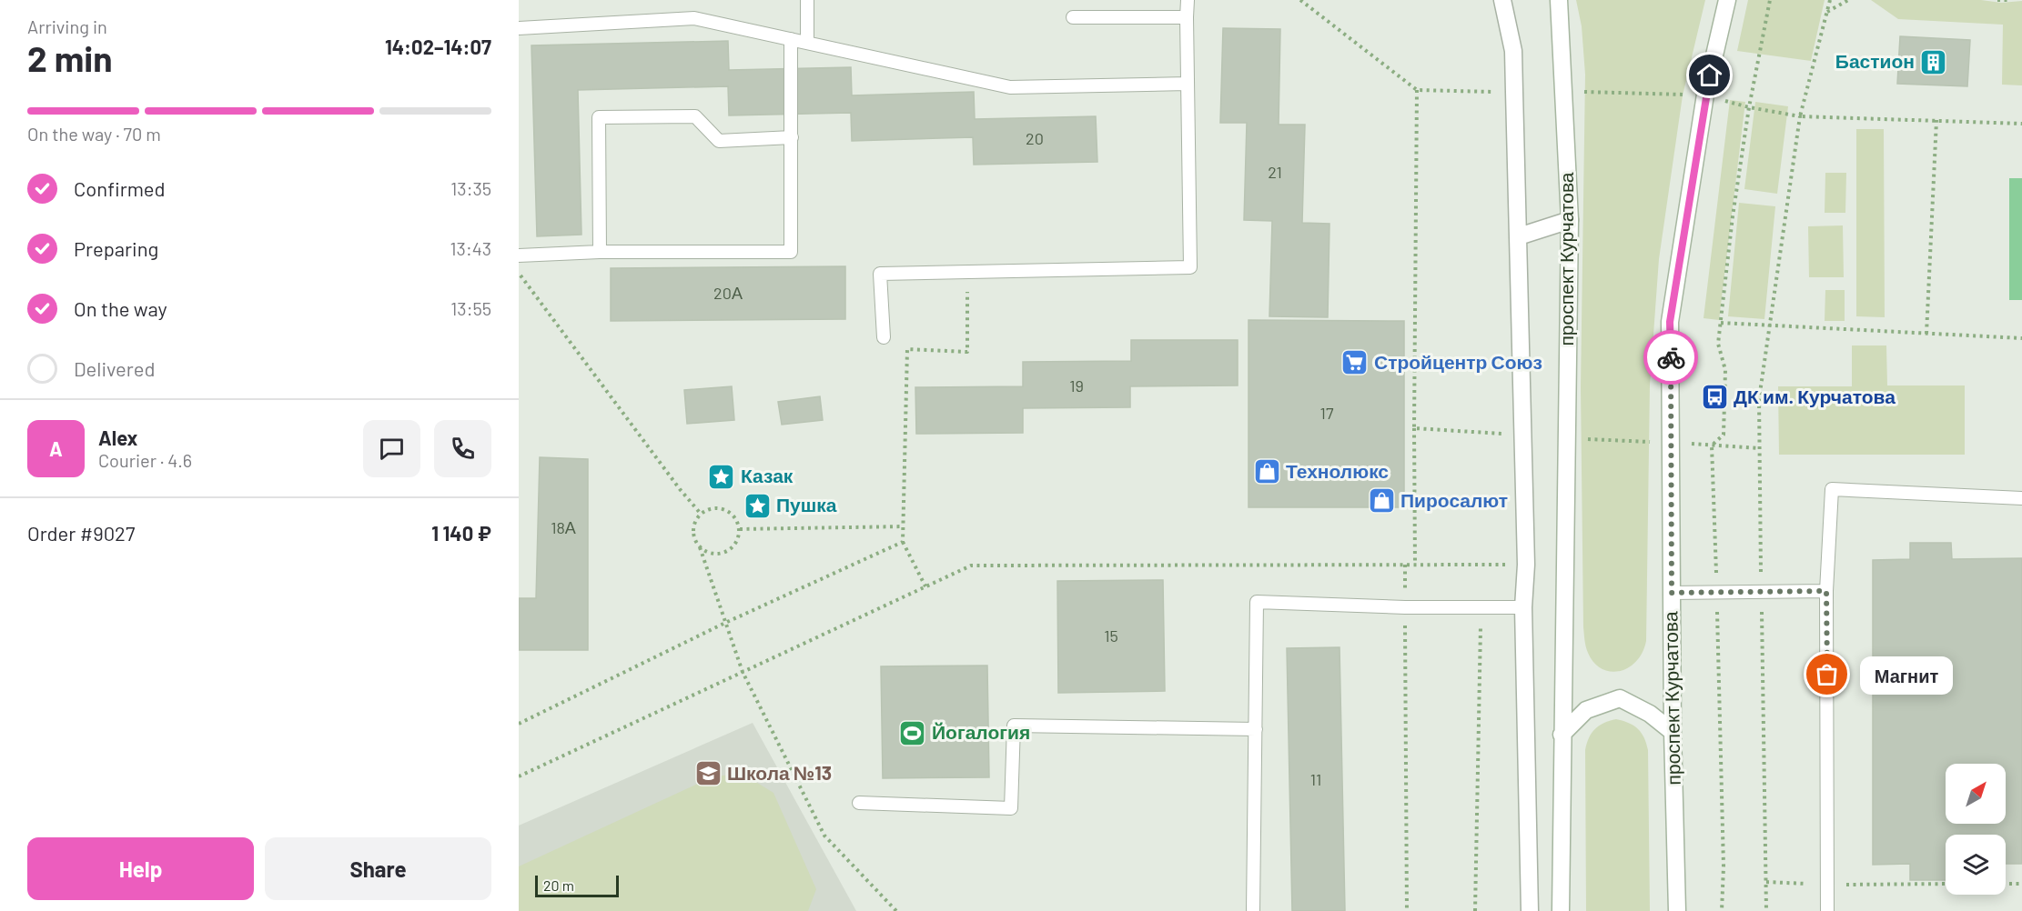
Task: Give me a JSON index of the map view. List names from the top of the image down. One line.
{"streets":{"main road":["проспект Курчатова"]},"places":{"building":["Бастион"],"supermarket":["Стройцентр Союз"],"bus stop":["ДК им. Курчатова"],"shop":["Технолюкс","Пиросалют"],"place":["Казак","Пушка"],"other":["Магнит"],"sports":["Йогалогия"],"school or university":["Школа №13"]},"house_numbers":["20","21","20А","19","17","18А","15","11"],"scale_bar":"20 m","north":"top right","page":{"heading":["2 min","Arriving in","14:02–14:07"],"panel":["Alex","Courier · 4.6","Order #9027","1 140 ₽"],"bar":"On the way · 70 m","list":[["Confirmed","13:35"],["Preparing","13:43"],["On the way","13:55"],"Delivered"],"round":"A","bubble":"Магнит","buttons":["Help","Share"],"scale":"20 m"}}
